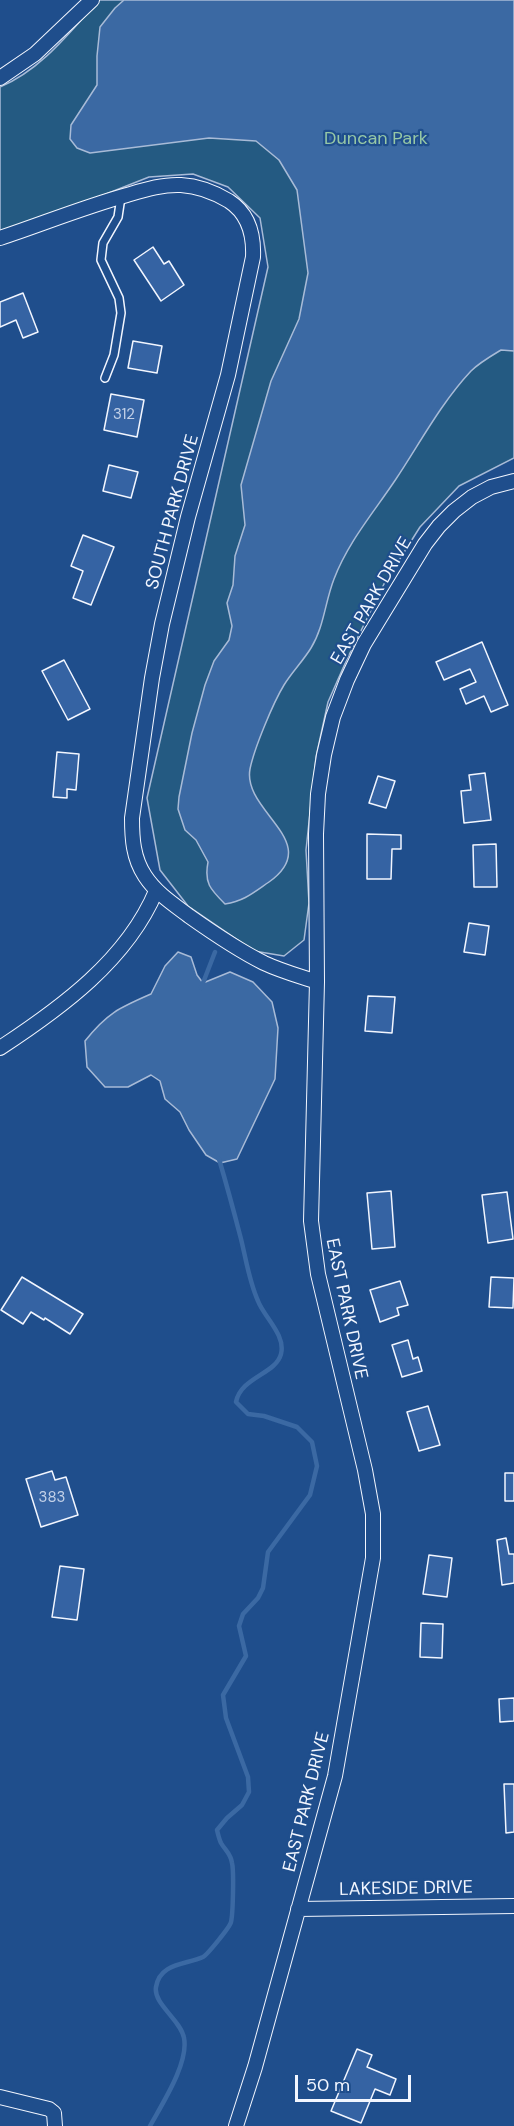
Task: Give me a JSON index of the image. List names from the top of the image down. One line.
{"streets":{"street":["SOUTH PARK DRIVE","EAST PARK DRIVE","LAKESIDE DRIVE"]},"crossings":[["SOUTH PARK DRIVE","EAST PARK DRIVE"],["EAST PARK DRIVE","LAKESIDE DRIVE"]],"parks":["Duncan Park"],"house_numbers":["312","383"],"scale_bar":"50 m"}
